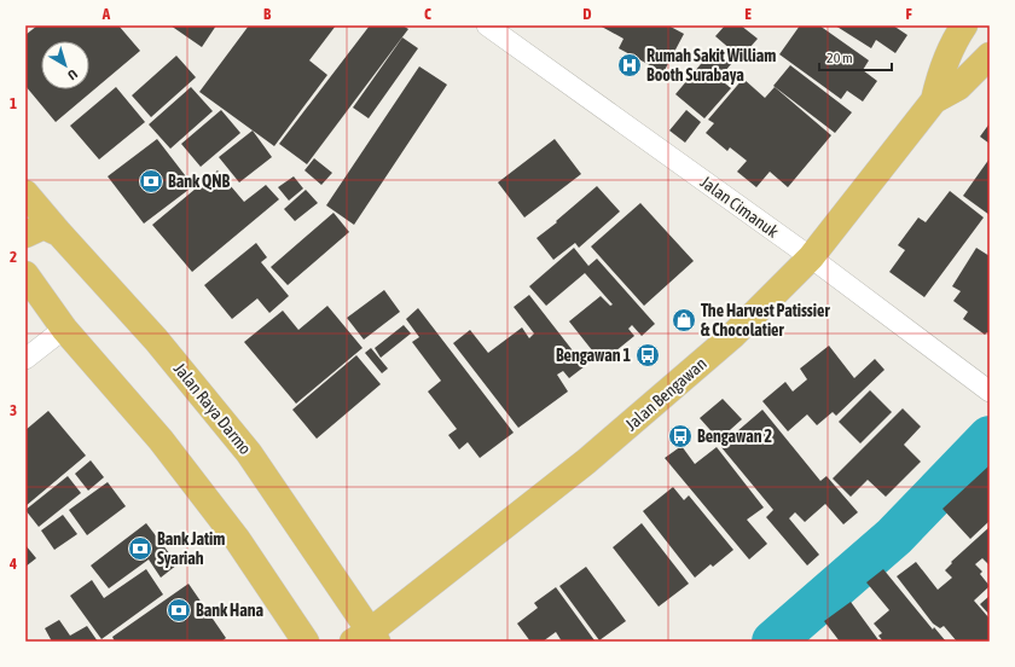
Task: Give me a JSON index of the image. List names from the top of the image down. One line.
{"streets":{"main road":["Jalan Bengawan","Jalan Raya Darmo"],"street":["Jalan Cimanuk"]},"crossings":[["Jalan Cimanuk","Jalan Bengawan"],["Jalan Bengawan","Jalan Raya Darmo"]],"places":{"hospital":["Rumah Sakit William Booth Surabaya"],"bank":["Bank QNB","Bank Jatim Syariah","Bank Hana"],"shop":["The Harvest Patissier & Chocolatier"],"bus stop":["Bengawan 1","Bengawan 2"]},"scale_bar":"20 m","north":"bottom right","grid":{"columns":["A","B","C","D","E","F"],"rows":["1","2","3","4"]}}
